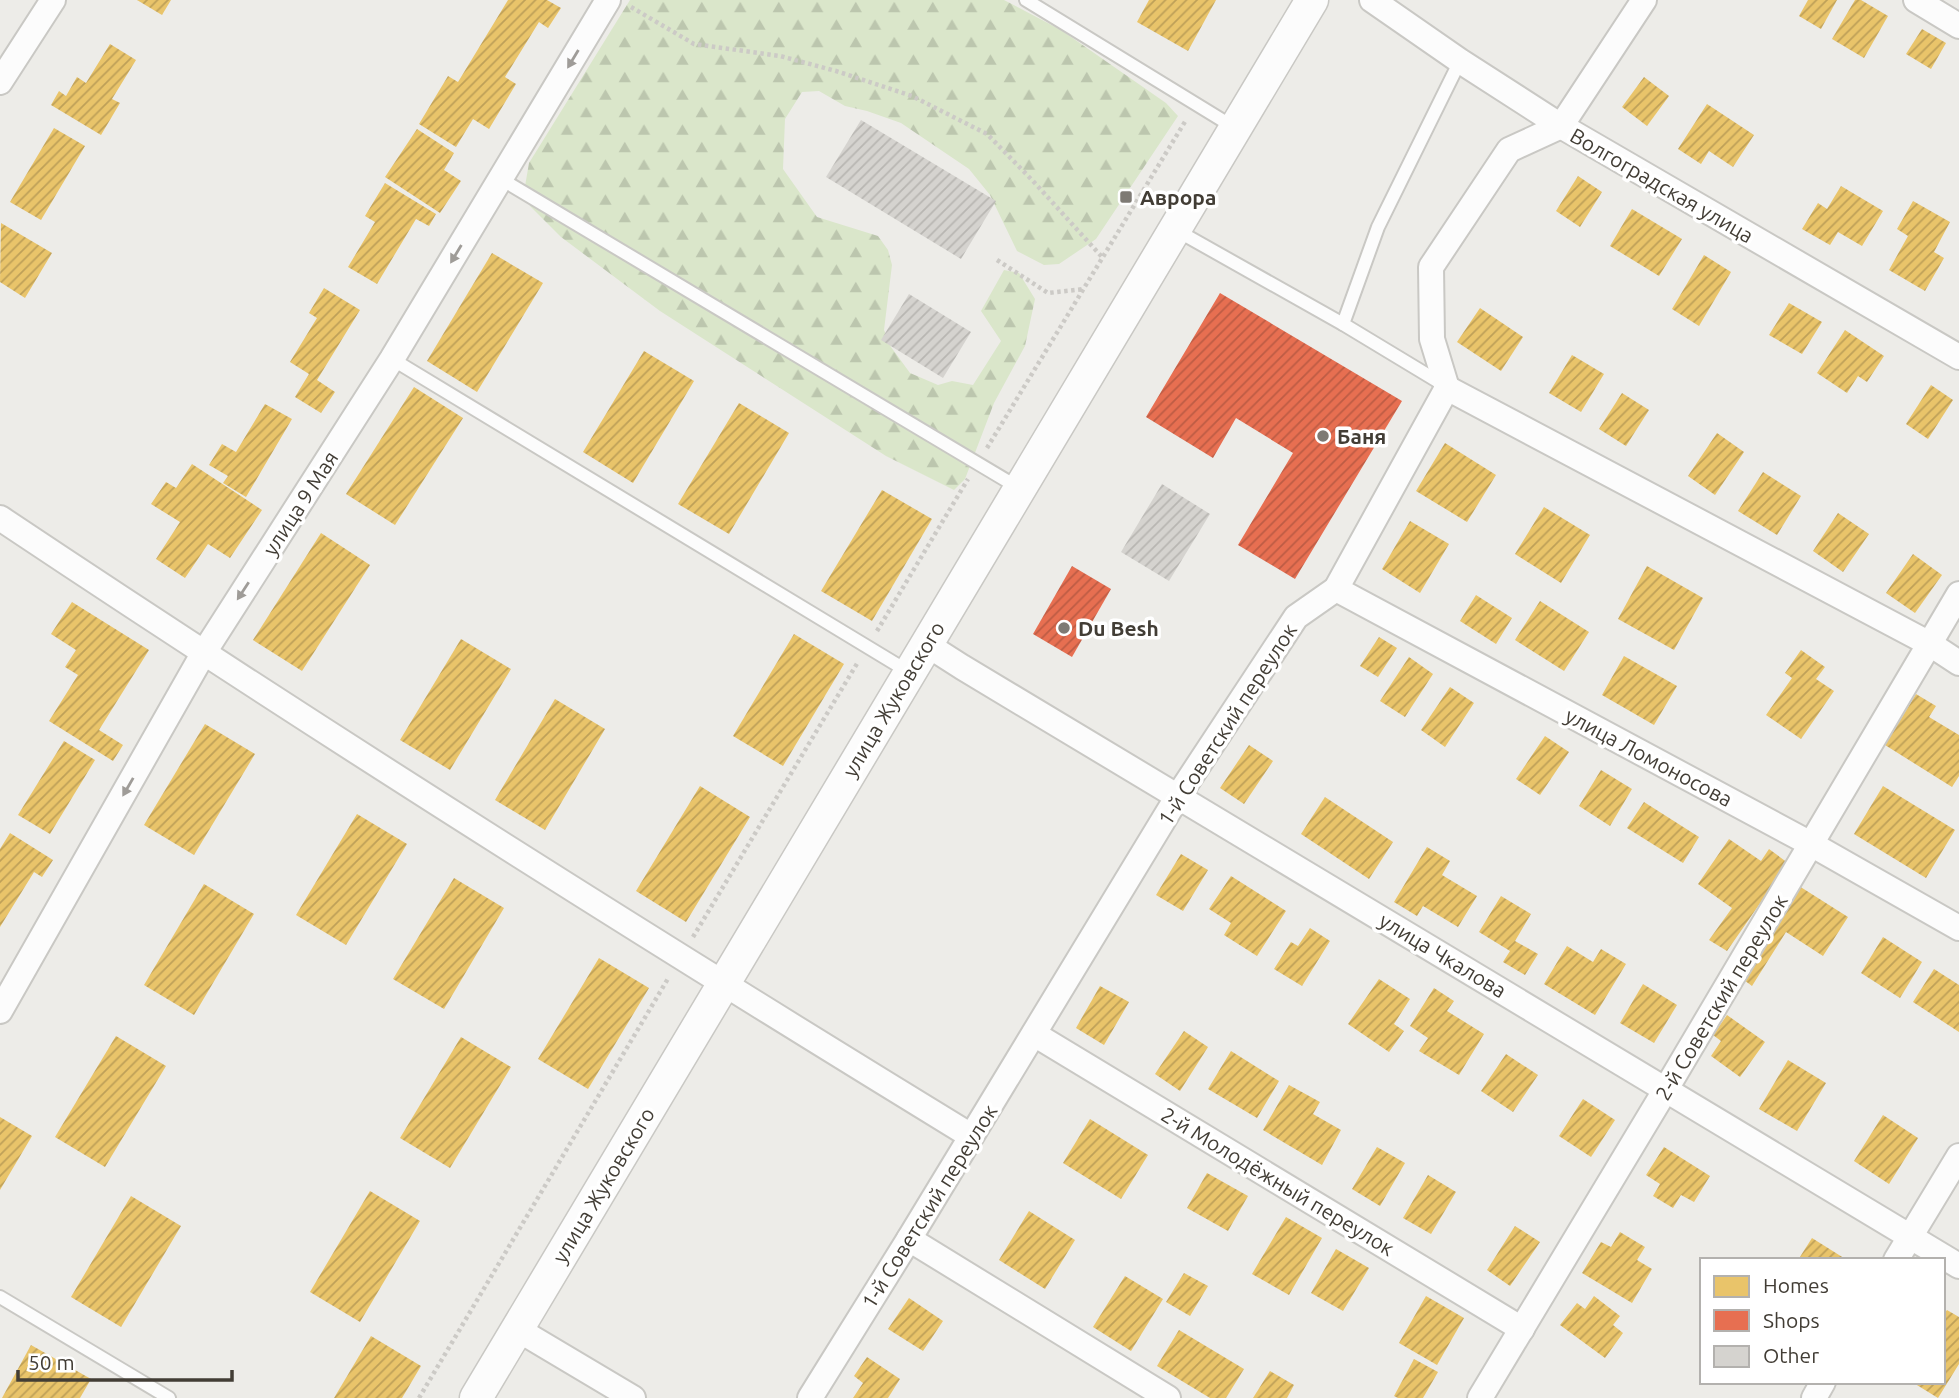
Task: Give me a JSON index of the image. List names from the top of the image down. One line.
{"streets":{"street":["Волгоградская улица","улица 9 Мая","улица Жуковского","1-й Советский переулок","улица Ломоносова","улица Чкалова","2-й Советский переулок","2-й Молодёжный переулок"]},"crossings":[["улица Жуковского","улица Чкалова"],["1-й Советский переулок","улица Ломоносова"],["1-й Советский переулок","улица Чкалова"],["1-й Советский переулок","2-й Молодёжный переулок"],["улица Ломоносова","2-й Советский переулок"],["улица Чкалова","2-й Советский переулок"],["2-й Советский переулок","2-й Молодёжный переулок"]],"one_way":["улица 9 Мая"],"places":{"transit":["Аврора"],"other":["Баня","Du Besh"]},"legend":["Homes","Shops","Other"],"scale_bar":"50 m"}
